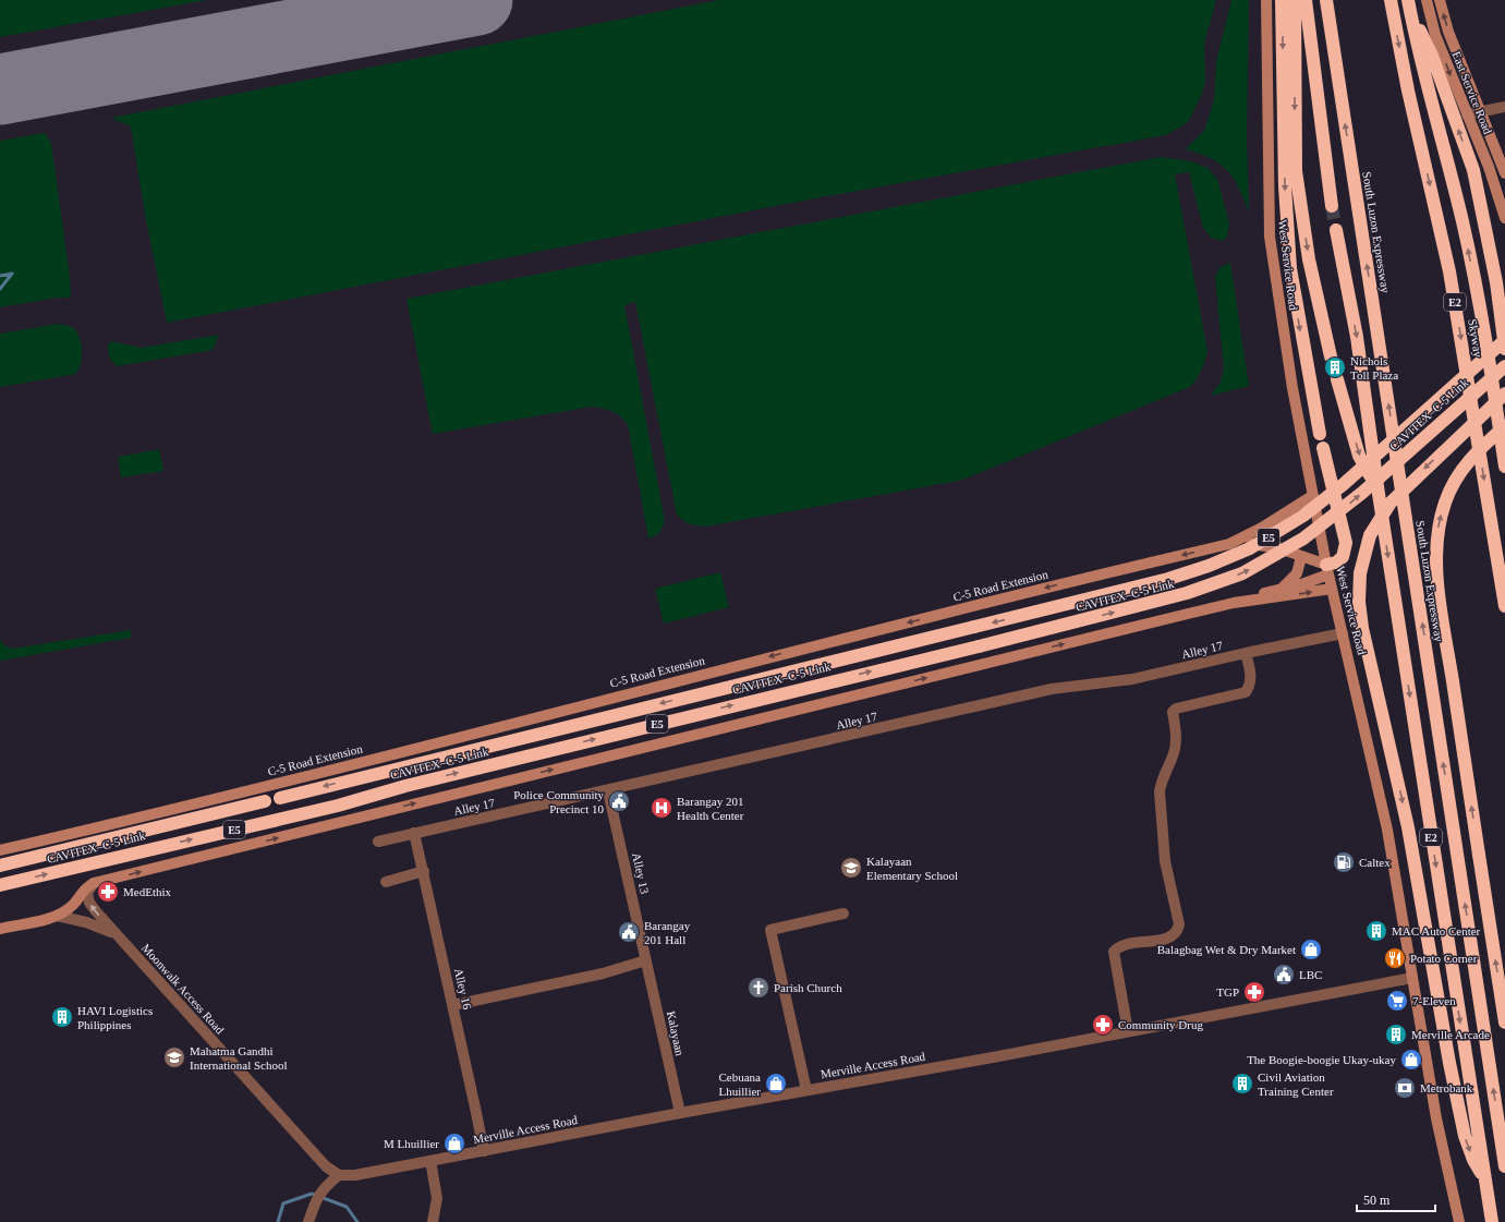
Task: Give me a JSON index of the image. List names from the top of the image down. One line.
{"streets":{"highway":["South Luzon Expressway","E2","Skyway","CAVITEX–C-5 Link","E5"],"main road":["East Service Road","West Service Road","C-5 Road Extension"],"street":["Alley 17","Alley 13","Moonwalk Access Road","Alley 16","Kalayaan","Merville Access Road"]},"crossings":[["West Service Road","C-5 Road Extension"],["West Service Road","Alley 17"],["West Service Road","Merville Access Road"],["Alley 17","Alley 13"],["Alley 17","Alley 16"],["Alley 13","Kalayaan"],["Moonwalk Access Road","Merville Access Road"],["Alley 16","Merville Access Road"],["Kalayaan","Merville Access Road"]],"places":{"building":["Nichols Toll Plaza","MAC Auto Center","HAVI Logistics Philippines","Merville Arcade","Civil Aviation Training Center"],"public building":["Police Community Precinct 10","Barangay 201 Hall","LBC"],"hospital":["Barangay 201 Health Center"],"fuel station":["Caltex"],"school or university":["Kalayaan Elementary School","Mahatma Gandhi International School"],"pharmacy":["MedEthix","TGP","Community Drug"],"shop":["Balagbag Wet & Dry Market","The Boogie-boogie Ukay-ukay","Cebuana Lhuillier","M Lhuillier"],"restaurant":["Potato Corner"],"church":["Parish Church"],"supermarket":["7-Eleven"],"bank":["Metrobank"]},"scale_bar":"50 m"}
